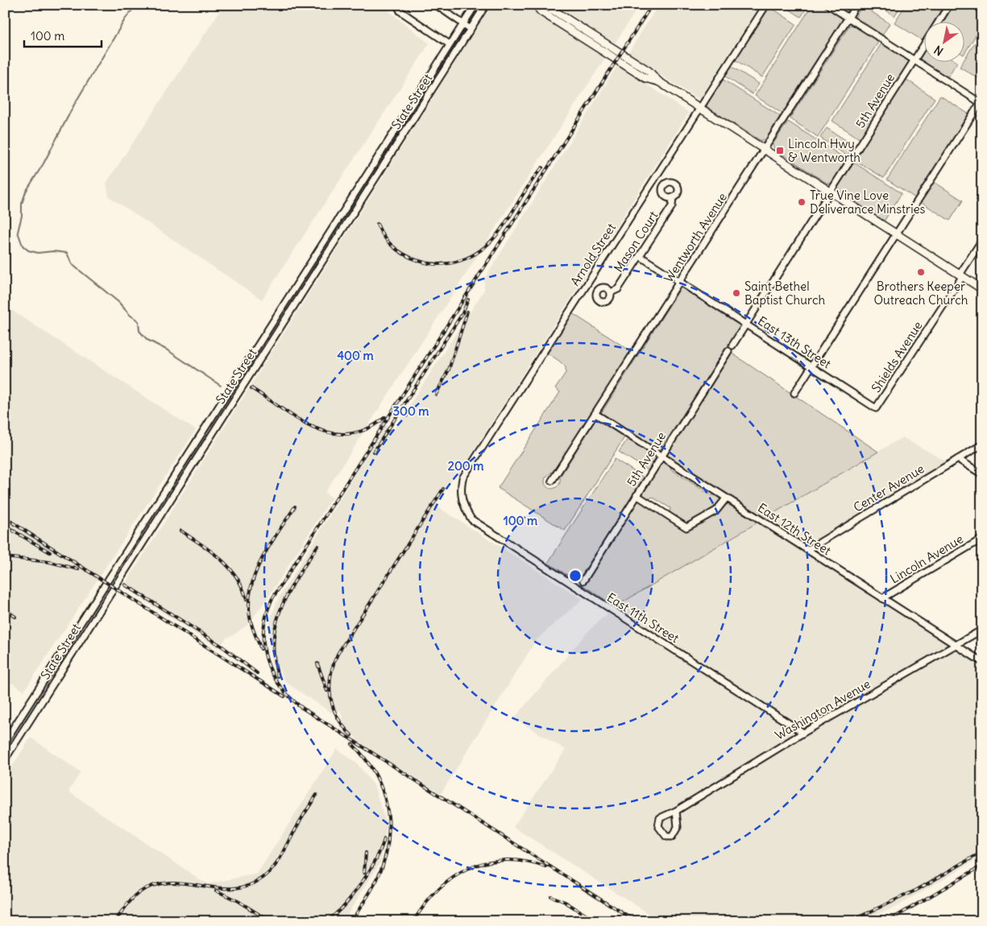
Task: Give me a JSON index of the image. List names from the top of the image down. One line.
{"streets":{"street":["5th Avenue","State Street","Wentworth Avenue","Mason Court","Arnold Street","East 13th Street","Shields Avenue","Center Avenue","East 12th Street","Lincoln Avenue","East 11th Street","Washington Avenue"]},"crossings":[["5th Avenue","East 13th Street"],["5th Avenue","East 12th Street"],["Wentworth Avenue","East 13th Street"],["Wentworth Avenue","East 12th Street"],["Mason Court","East 13th Street"],["Arnold Street","East 11th Street"],["East 13th Street","Shields Avenue"],["Center Avenue","East 12th Street"],["East 12th Street","Lincoln Avenue"],["East 12th Street","Washington Avenue"],["East 11th Street","Washington Avenue"]],"places":{"transit":["Lincoln Hwy & Wentworth"],"other":["True Vine Love Deliverance Minstries","Brothers Keeper Outreach Church","Saint Bethel Baptist Church"]},"scale_bar":"100 m","north":"bottom left","rings":["400 m","300 m","200 m","100 m"]}
